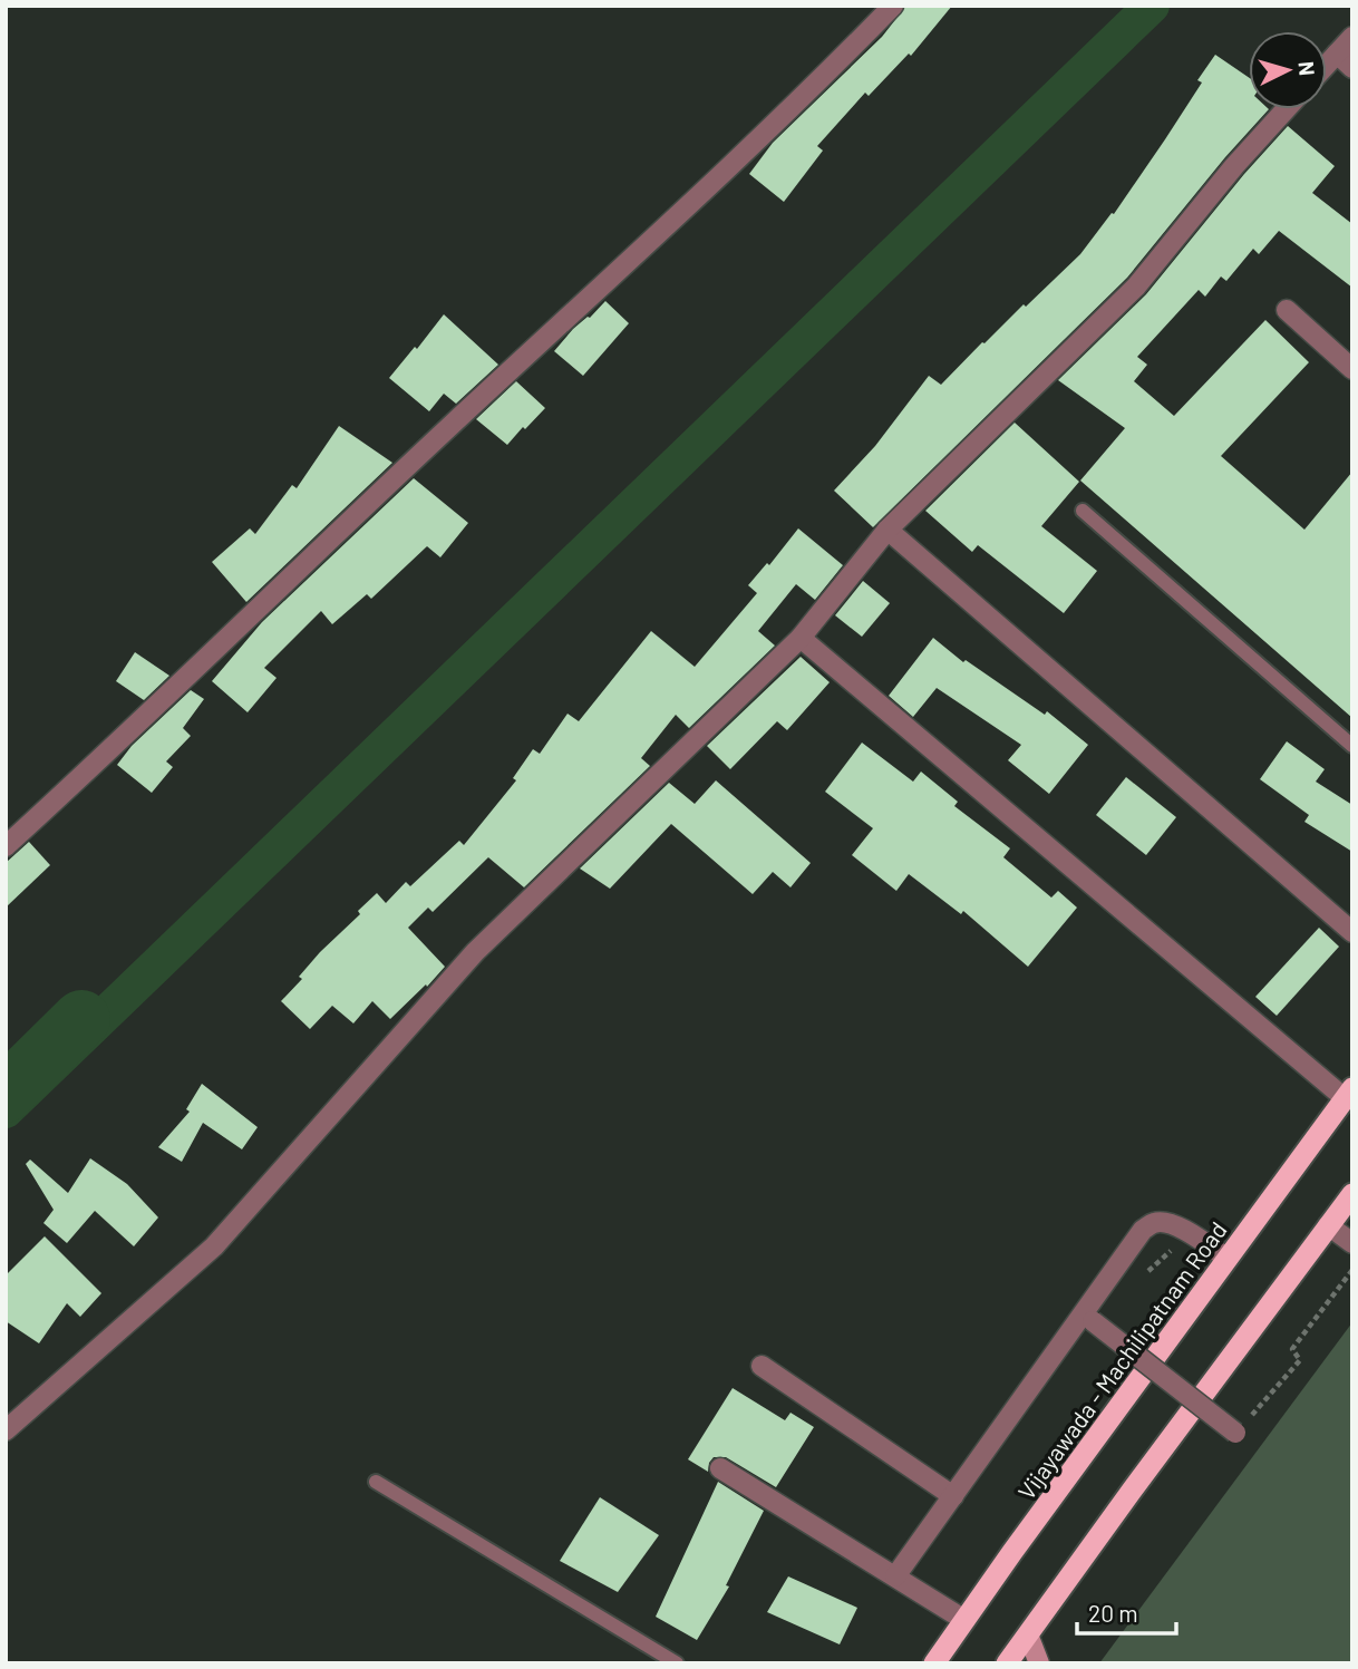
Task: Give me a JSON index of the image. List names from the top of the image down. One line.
{"streets":{"highway":["Vijayawada - Machilipatnam Road"]},"scale_bar":"20 m","north":"right"}
